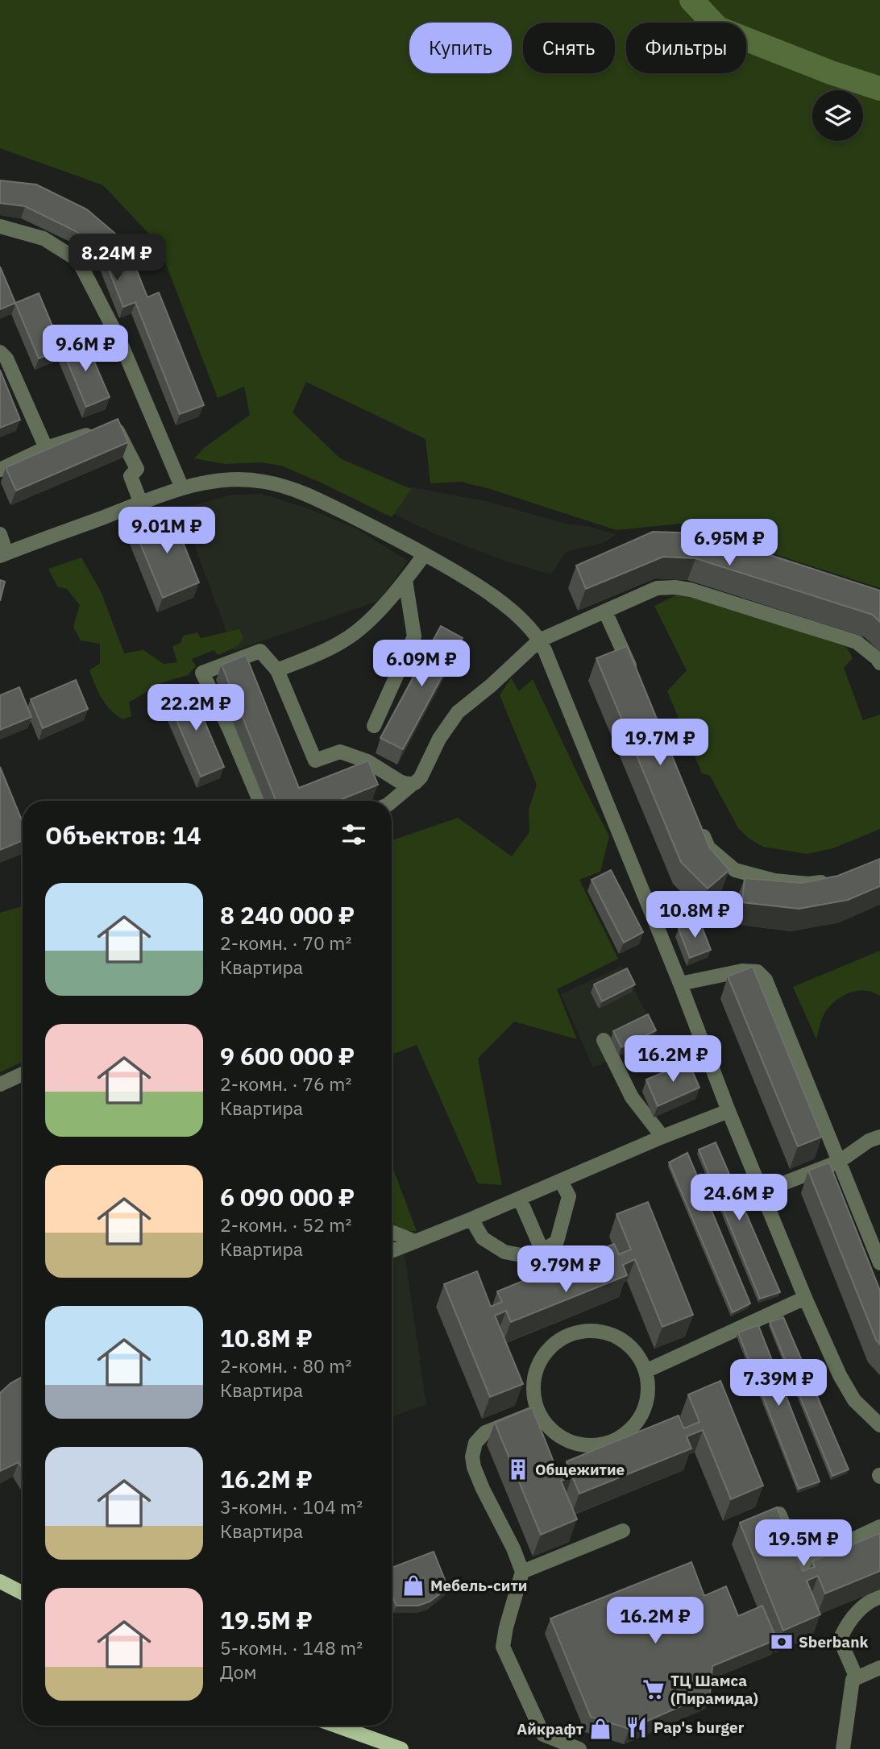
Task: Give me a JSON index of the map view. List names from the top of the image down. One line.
{"places":{"building":["Общежитие"],"shop":["Мебель-сити","Айкрафт"],"bank":["Sberbank"],"supermarket":["ТЦ Шамса (Пирамида)"],"restaurant":["Pap's burger"]},"page":{"chip":["Купить","Снять","Фильтры"],"price":["8.24M ₽","9.6M ₽","9.01M ₽","6.95M ₽","6.09M ₽","22.2M ₽","19.7M ₽","10.8M ₽","16.2M ₽","24.6M ₽","9.79M ₽","7.39M ₽","19.5M ₽","16.2M ₽"],"heading":"Объектов: 14","list":[{"name":"8 240 000 ₽","note":"2-комн. · 70 m² · Квартира"},{"name":"9 600 000 ₽","note":"2-комн. · 76 m² · Квартира"},{"name":"6 090 000 ₽","note":"2-комн. · 52 m² · Квартира"},{"name":"10.8M ₽","note":"2-комн. · 80 m² · Квартира"},{"name":"16.2M ₽","note":"3-комн. · 104 m² · Квартира"},{"name":"19.5M ₽","note":"5-комн. · 148 m² · Дом"}]}}
